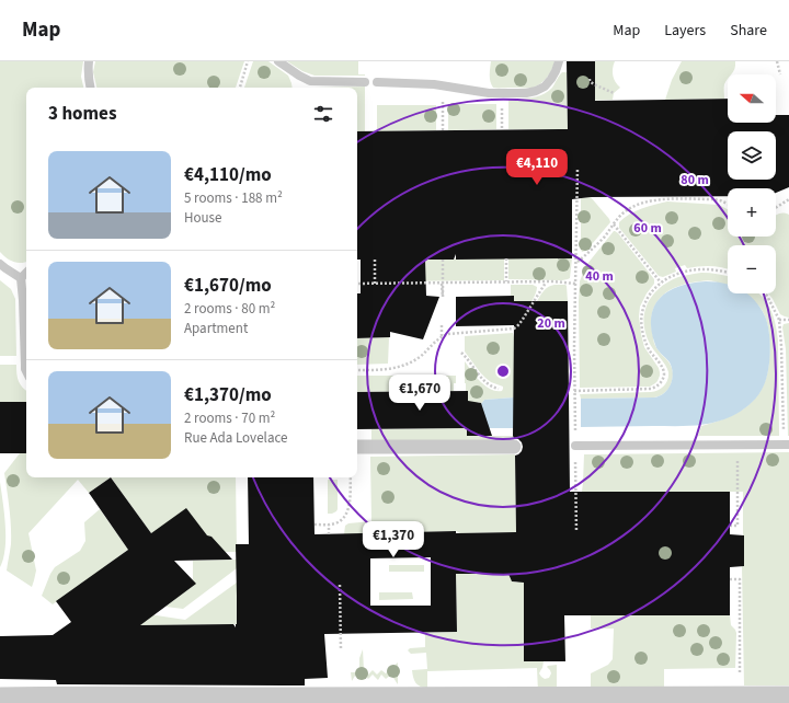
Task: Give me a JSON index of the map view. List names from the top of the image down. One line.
{"north":"left","page":{"header":"Map","nav":["Map","Layers","Share"],"map_buttons":["+","−"],"heading":"3 homes","list":[{"name":"€4,110/mo","note":"5 rooms · 188 m² · House"},{"name":"€1,670/mo","note":"2 rooms · 80 m² · Apartment"},{"name":"€1,370/mo","note":"2 rooms · 70 m² · Rue Ada Lovelace"}],"price":["€4,110","€1,670","€1,370"]},"rings":["80 m","60 m","40 m","20 m"]}
